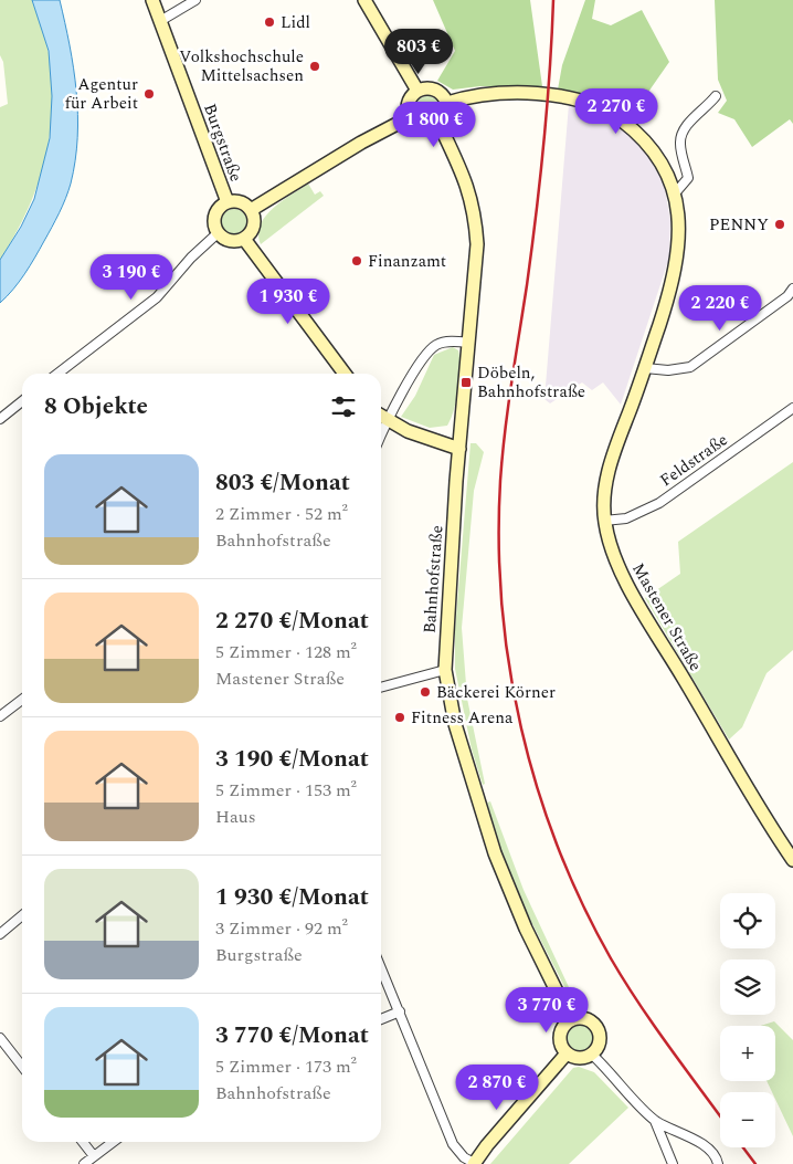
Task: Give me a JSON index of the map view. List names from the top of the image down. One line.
{"streets":{"main road":["Burgstraße","Bahnhofstraße","Mastener Straße"],"street":["Feldstraße"]},"crossings":[["Feldstraße","Mastener Straße"],["Bahnhofstraße","Mastener Straße"]],"places":{"other":["Lidl","Volkshochschule Mittelsachsen","Agentur für Arbeit","PENNY","Finanzamt","Bäckerei Körner","Fitness Arena"],"transit":["Döbeln, Bahnhofstraße"]},"page":{"price":["803 €","2 270 €","1 800 €","3 190 €","1 930 €","2 220 €","3 770 €","2 870 €"],"heading":"8 Objekte","list":[{"name":"803 €/Monat","note":"2 Zimmer · 52 m² · Bahnhofstraße"},{"name":"2 270 €/Monat","note":"5 Zimmer · 128 m² · Mastener Straße"},{"name":"3 190 €/Monat","note":"5 Zimmer · 153 m² · Haus"},{"name":"1 930 €/Monat","note":"3 Zimmer · 92 m² · Burgstraße"},{"name":"3 770 €/Monat","note":"5 Zimmer · 173 m² · Bahnhofstraße"}],"map_buttons":["+","−"]}}
